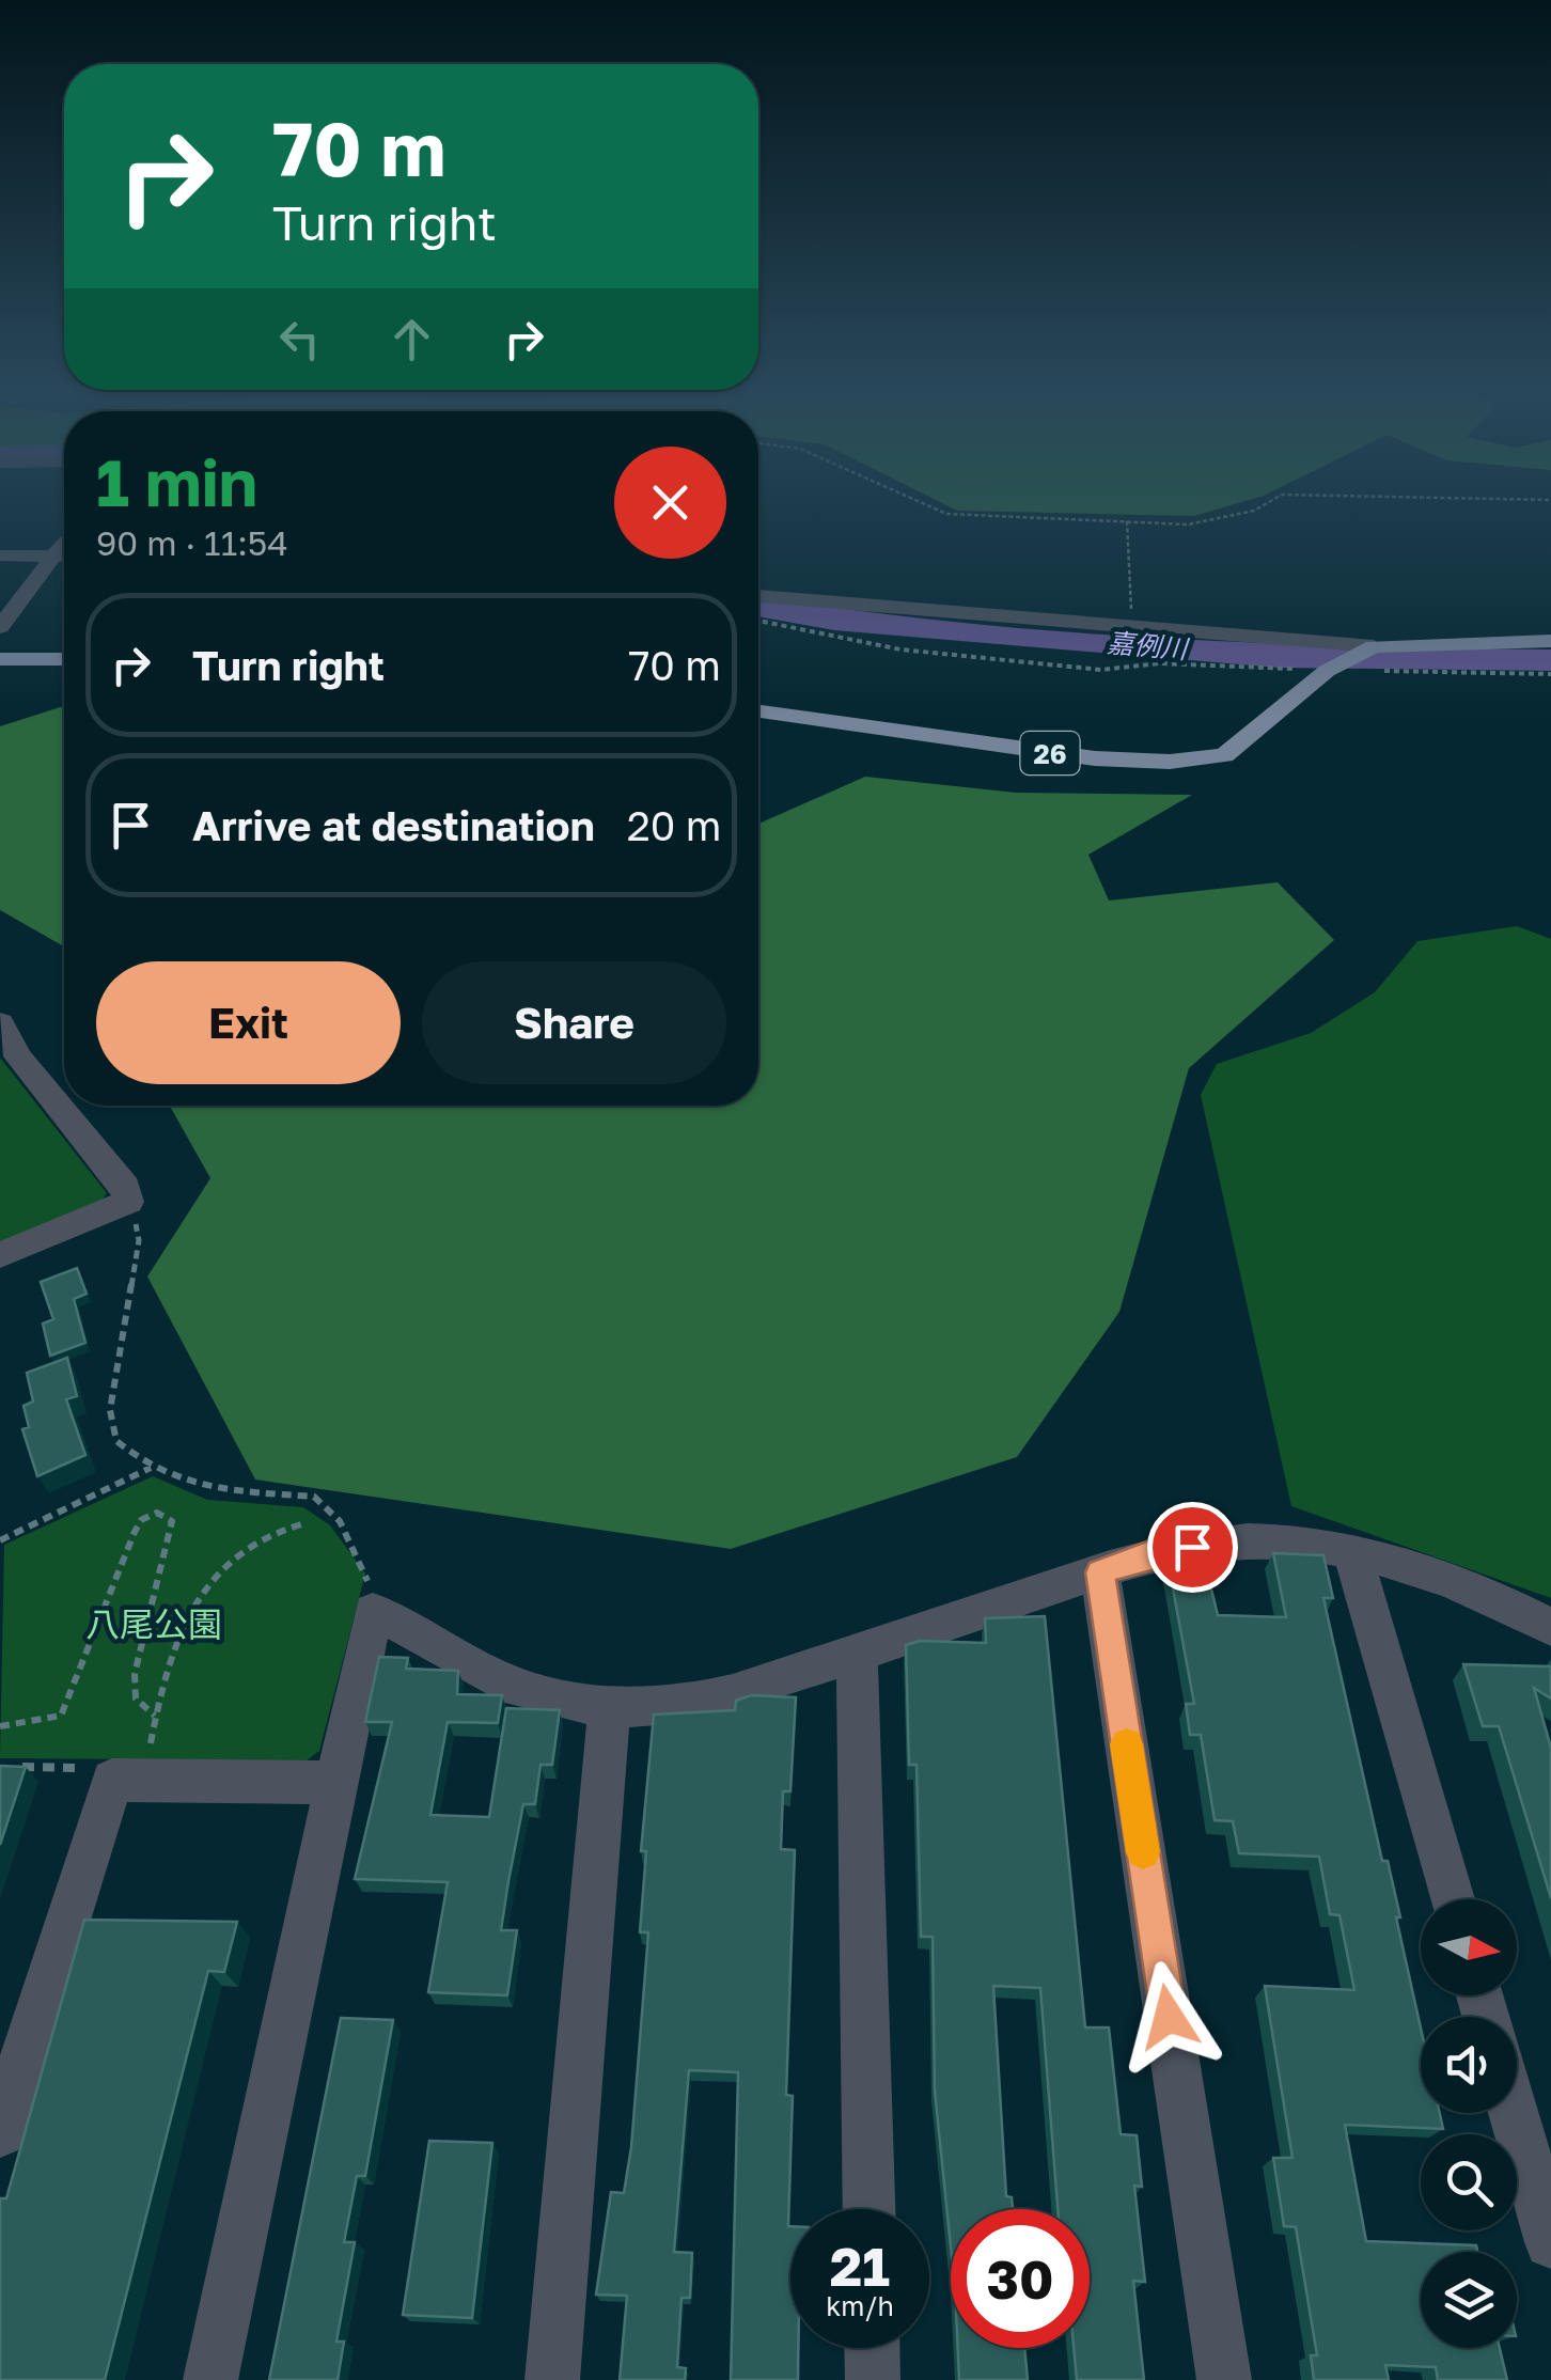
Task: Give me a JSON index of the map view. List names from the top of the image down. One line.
{"streets":{"main road":["26"]},"water":["嘉例川"],"parks":["八尾公園"],"north":"right","page":{"turn":["70 m","Turn right"],"heading":["1 min","90 m · 11:54"],"list":[{"name":"Turn right","value":"70 m"},{"name":"Arrive at destination","value":"20 m"}],"buttons":["Exit","Share"],"speed":"21 km/h","limit":"30"}}
